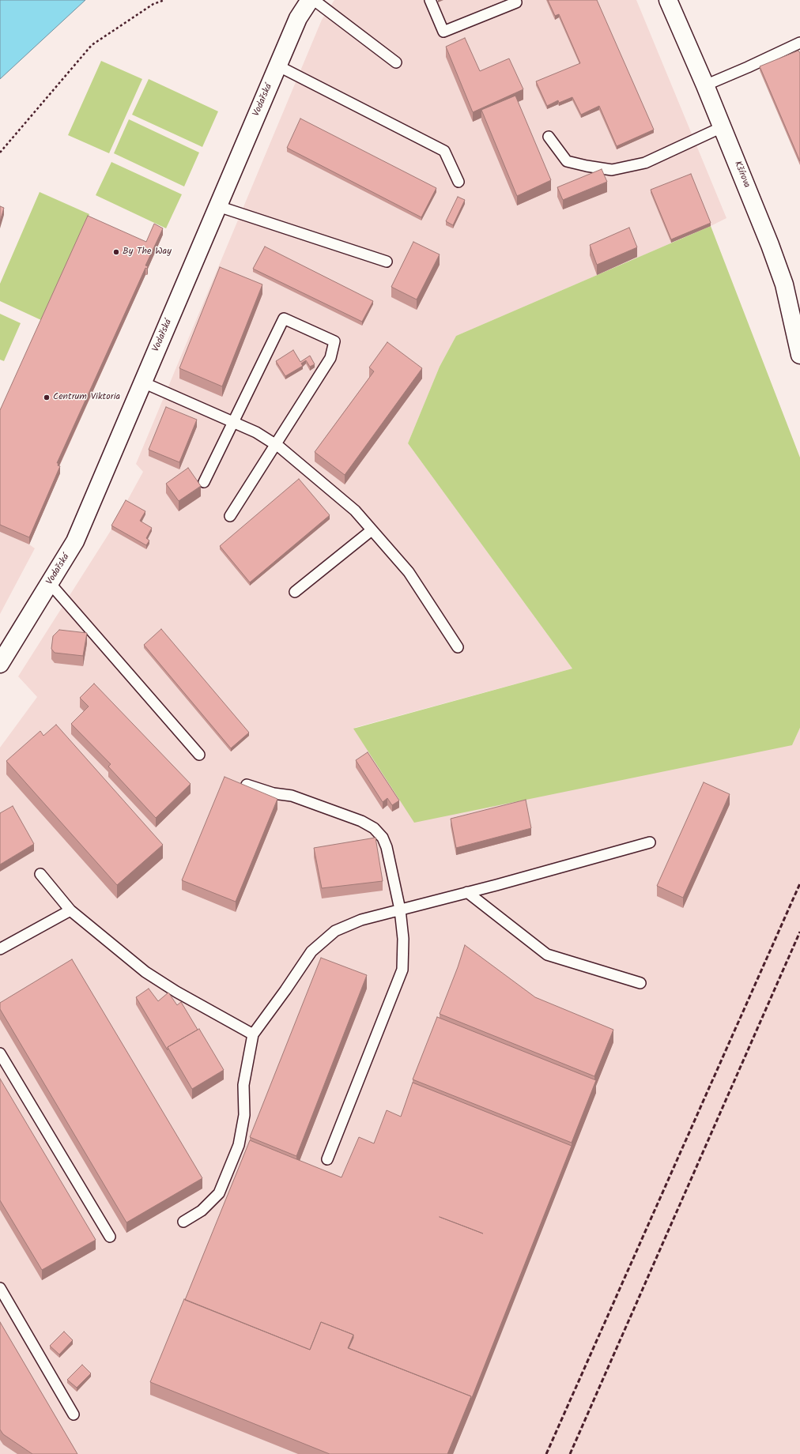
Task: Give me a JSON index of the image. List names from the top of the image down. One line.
{"streets":{"street":["Vodařská","Kšírova"]},"places":["By The Way","Centrum Viktoria"]}
